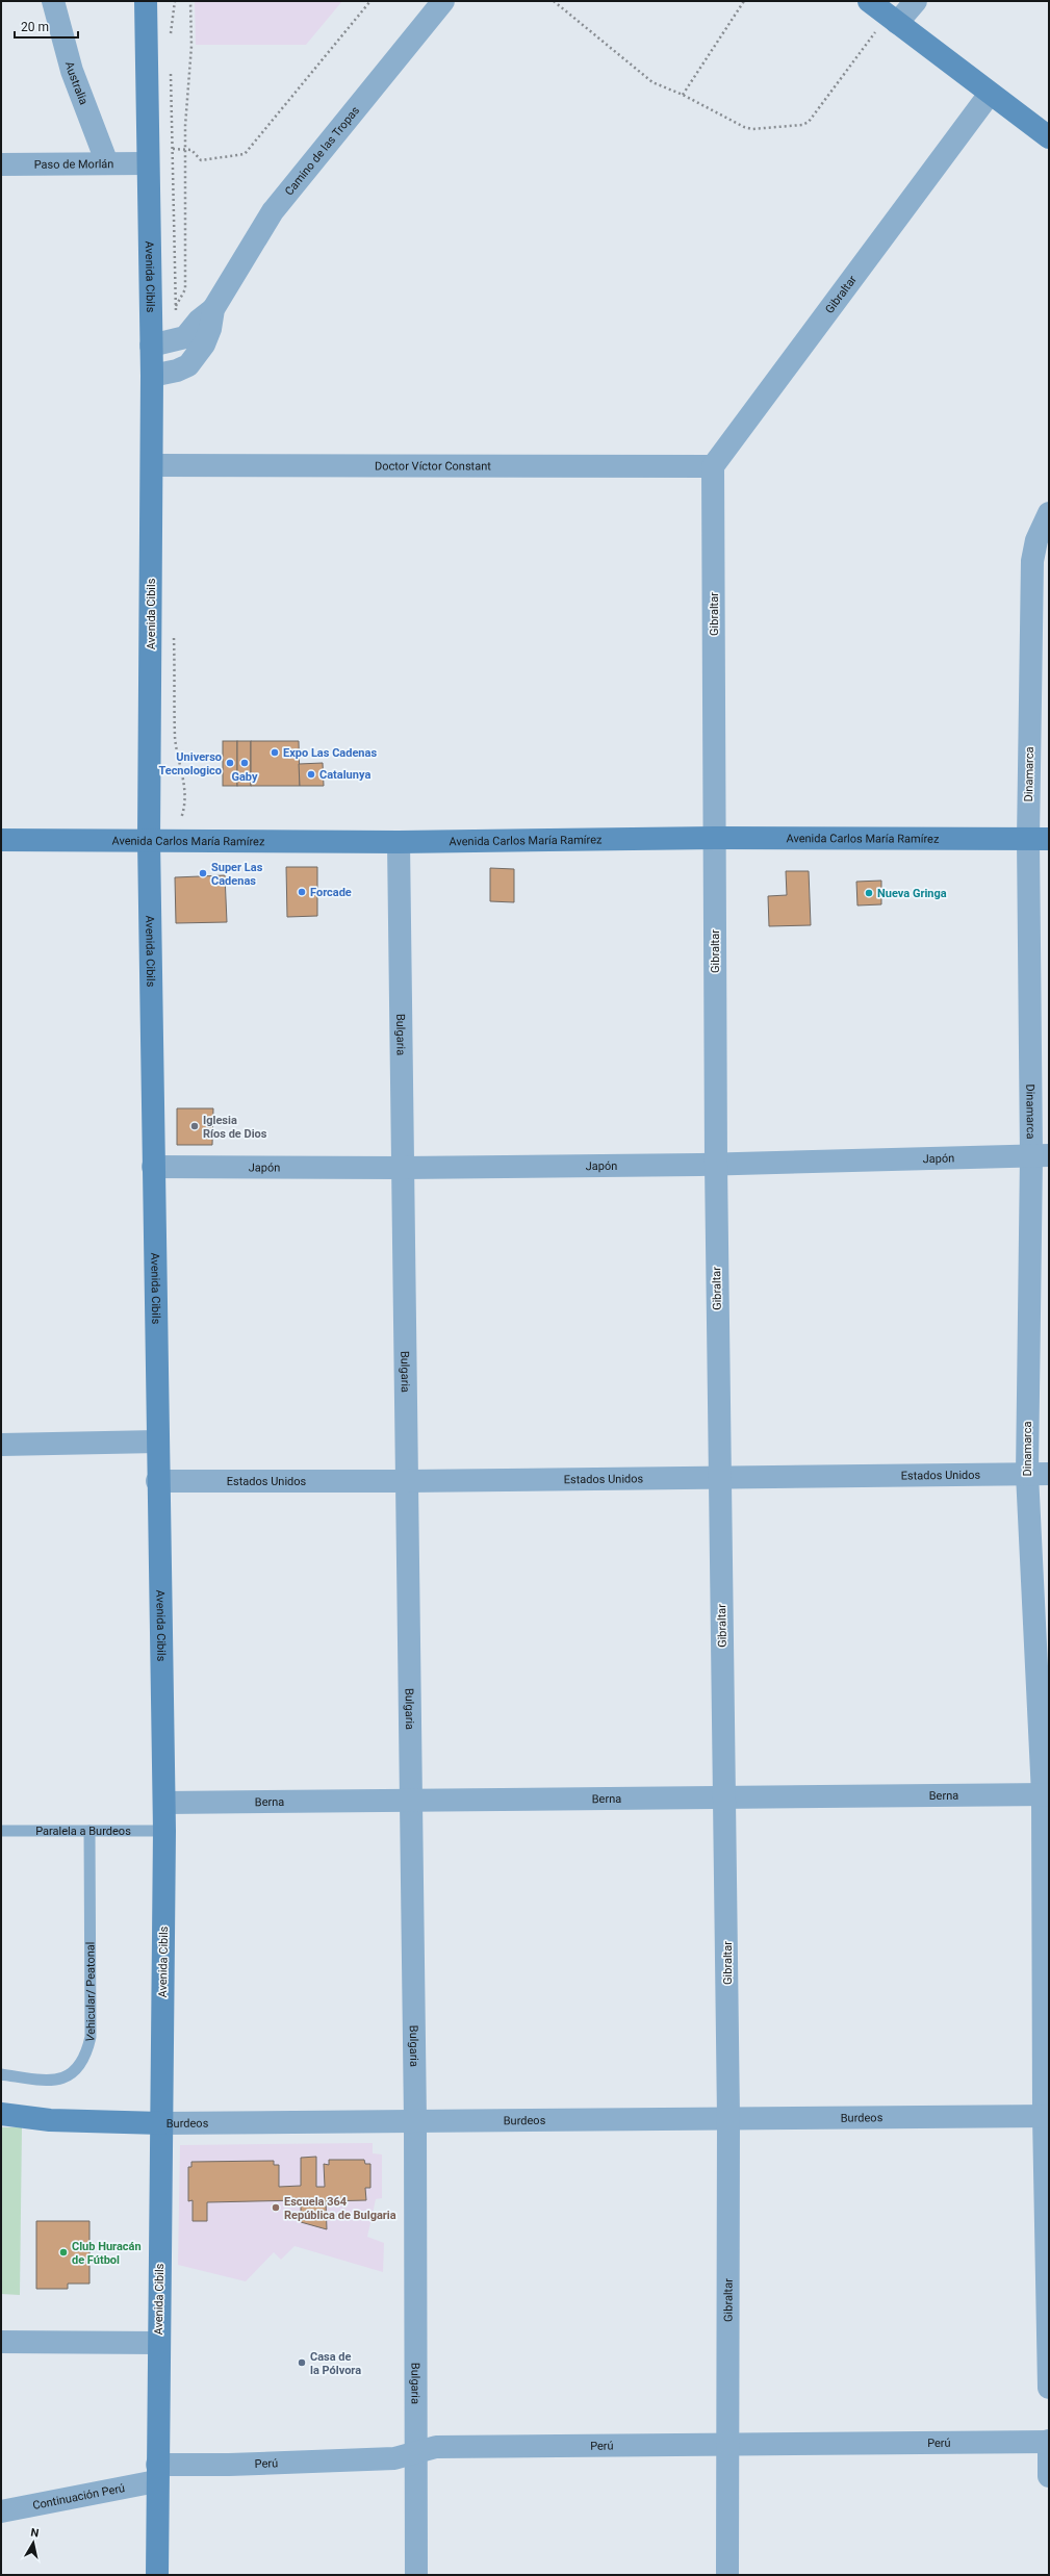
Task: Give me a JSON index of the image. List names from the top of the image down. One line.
{"streets":{"street":["Australia","Camino de las Tropas","Paso de Morlán","Avenida Cibils","Gibraltar","Doctor Víctor Constant","Dinamarca","Avenida Carlos María Ramírez","Bulgaria","Japón","Estados Unidos","Berna","Burdeos","Perú","Continuación Perú"],"lane":["Paralela a Burdeos","Vehicular/ Peatonal"]},"crossings":[["Australia","Paso de Morlán"],["Camino de las Tropas","Avenida Cibils"],["Paso de Morlán","Avenida Cibils"],["Avenida Cibils","Doctor Víctor Constant"],["Avenida Cibils","Avenida Carlos María Ramírez"],["Avenida Cibils","Japón"],["Avenida Cibils","Estados Unidos"],["Avenida Cibils","Berna"],["Avenida Cibils","Paralela a Burdeos"],["Avenida Cibils","Burdeos"],["Avenida Cibils","Perú"],["Avenida Cibils","Continuación Perú"],["Gibraltar","Doctor Víctor Constant"],["Gibraltar","Avenida Carlos María Ramírez"],["Gibraltar","Japón"],["Gibraltar","Estados Unidos"],["Gibraltar","Berna"],["Gibraltar","Burdeos"],["Gibraltar","Perú"],["Dinamarca","Avenida Carlos María Ramírez"],["Dinamarca","Japón"],["Dinamarca","Estados Unidos"],["Dinamarca","Berna"],["Dinamarca","Burdeos"],["Avenida Carlos María Ramírez","Bulgaria"],["Bulgaria","Japón"],["Bulgaria","Estados Unidos"],["Bulgaria","Berna"],["Bulgaria","Burdeos"],["Bulgaria","Perú"],["Paralela a Burdeos","Vehicular/ Peatonal"],["Perú","Continuación Perú"]],"places":["Expo Las Cadenas","Universo Tecnologico","Gaby","Catalunya","Super Las Cadenas","Forcade","Nueva Gringa","Iglesia Ríos de Dios","Escuela 364 República de Bulgaria","Club Huracán de Fútbol","Casa de la Pólvora"],"scale_bar":"20 m","north":"top"}
